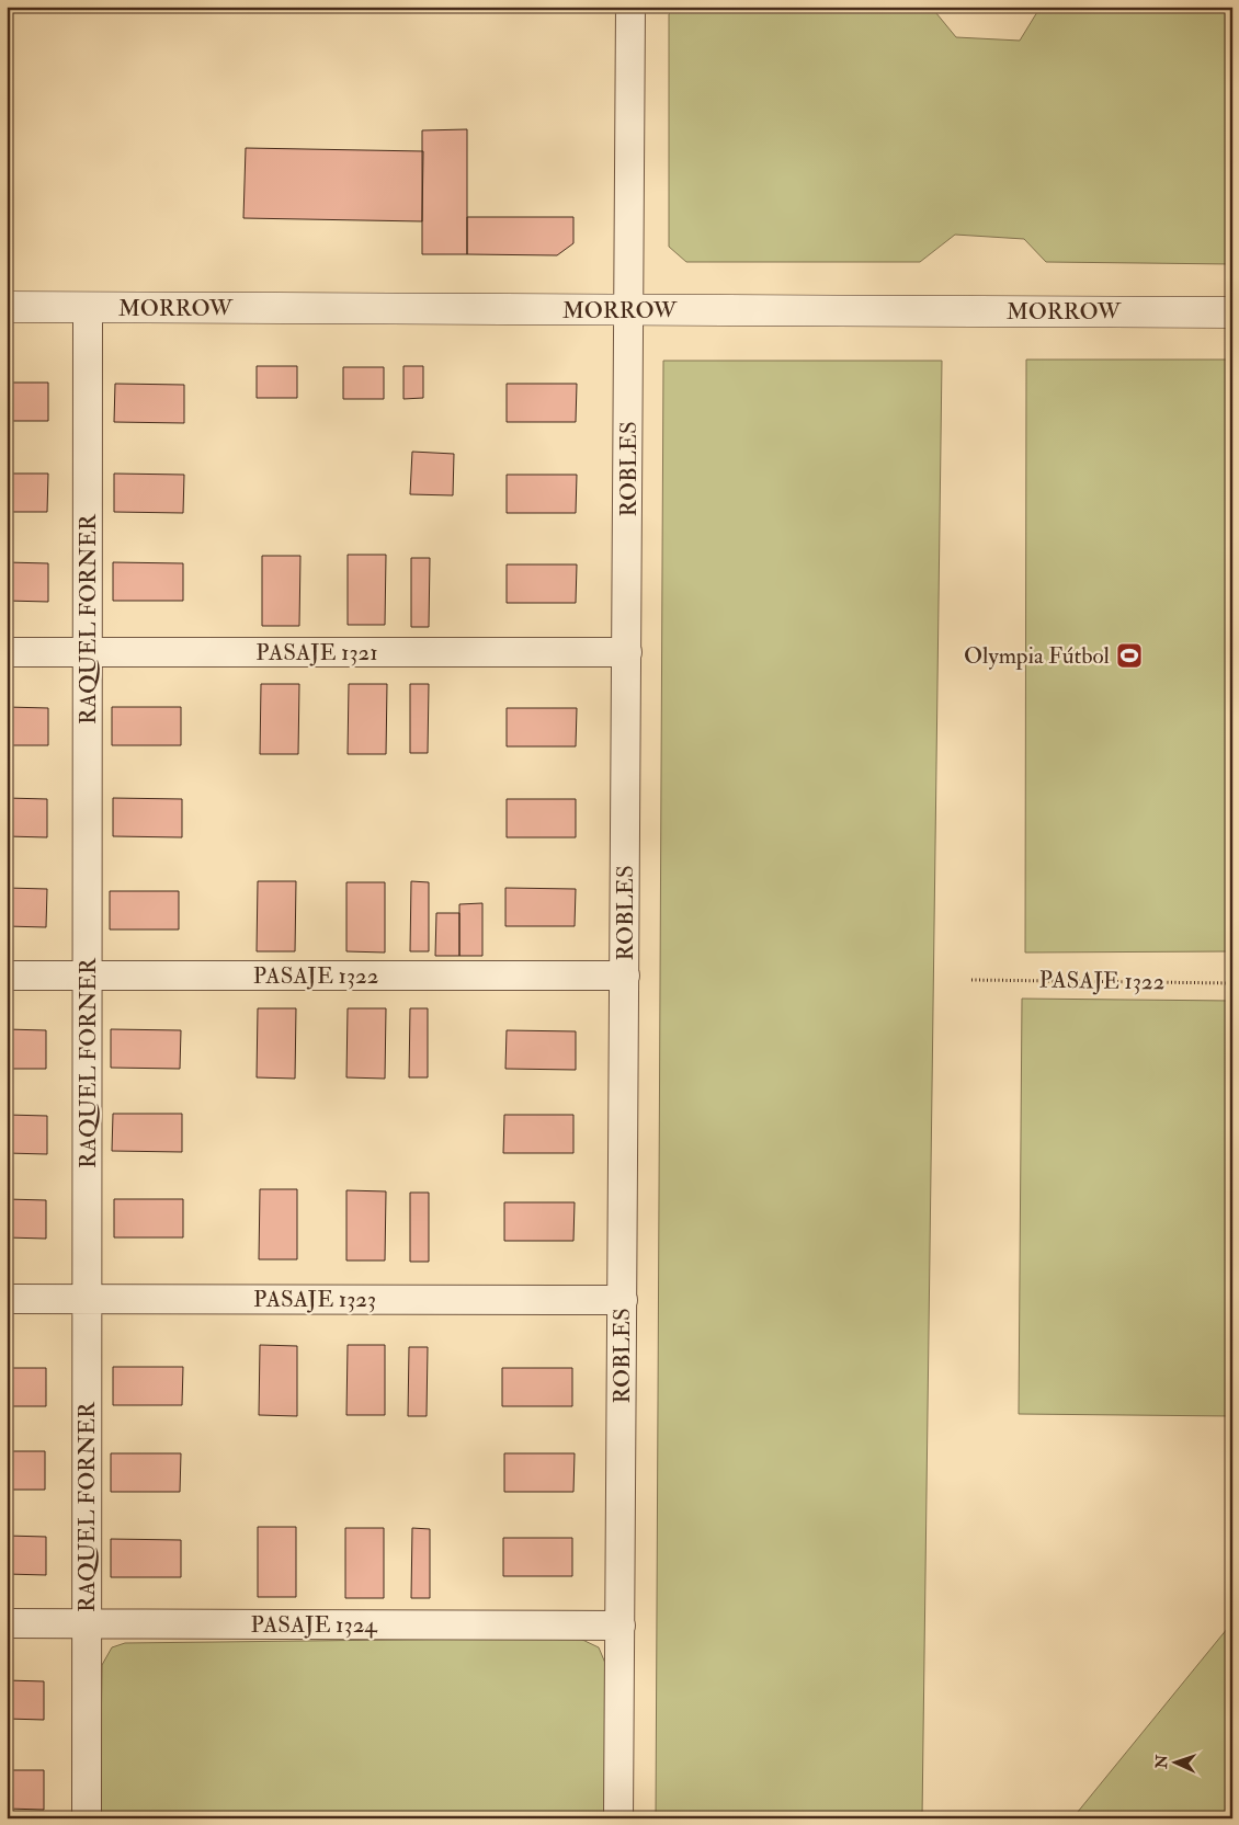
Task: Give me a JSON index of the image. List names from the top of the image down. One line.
{"streets":{"street":["MORROW","ROBLES","RAQUEL FORNER","PASAJE 1321","PASAJE 1322","PASAJE 1323","PASAJE 1324"]},"crossings":[["MORROW","ROBLES"],["MORROW","RAQUEL FORNER"],["ROBLES","PASAJE 1321"],["ROBLES","PASAJE 1322"],["ROBLES","PASAJE 1323"],["ROBLES","PASAJE 1324"],["RAQUEL FORNER","PASAJE 1321"],["RAQUEL FORNER","PASAJE 1322"],["RAQUEL FORNER","PASAJE 1323"],["RAQUEL FORNER","PASAJE 1324"]],"places":{"sports":["Olympia Fútbol"]},"north":"left"}
